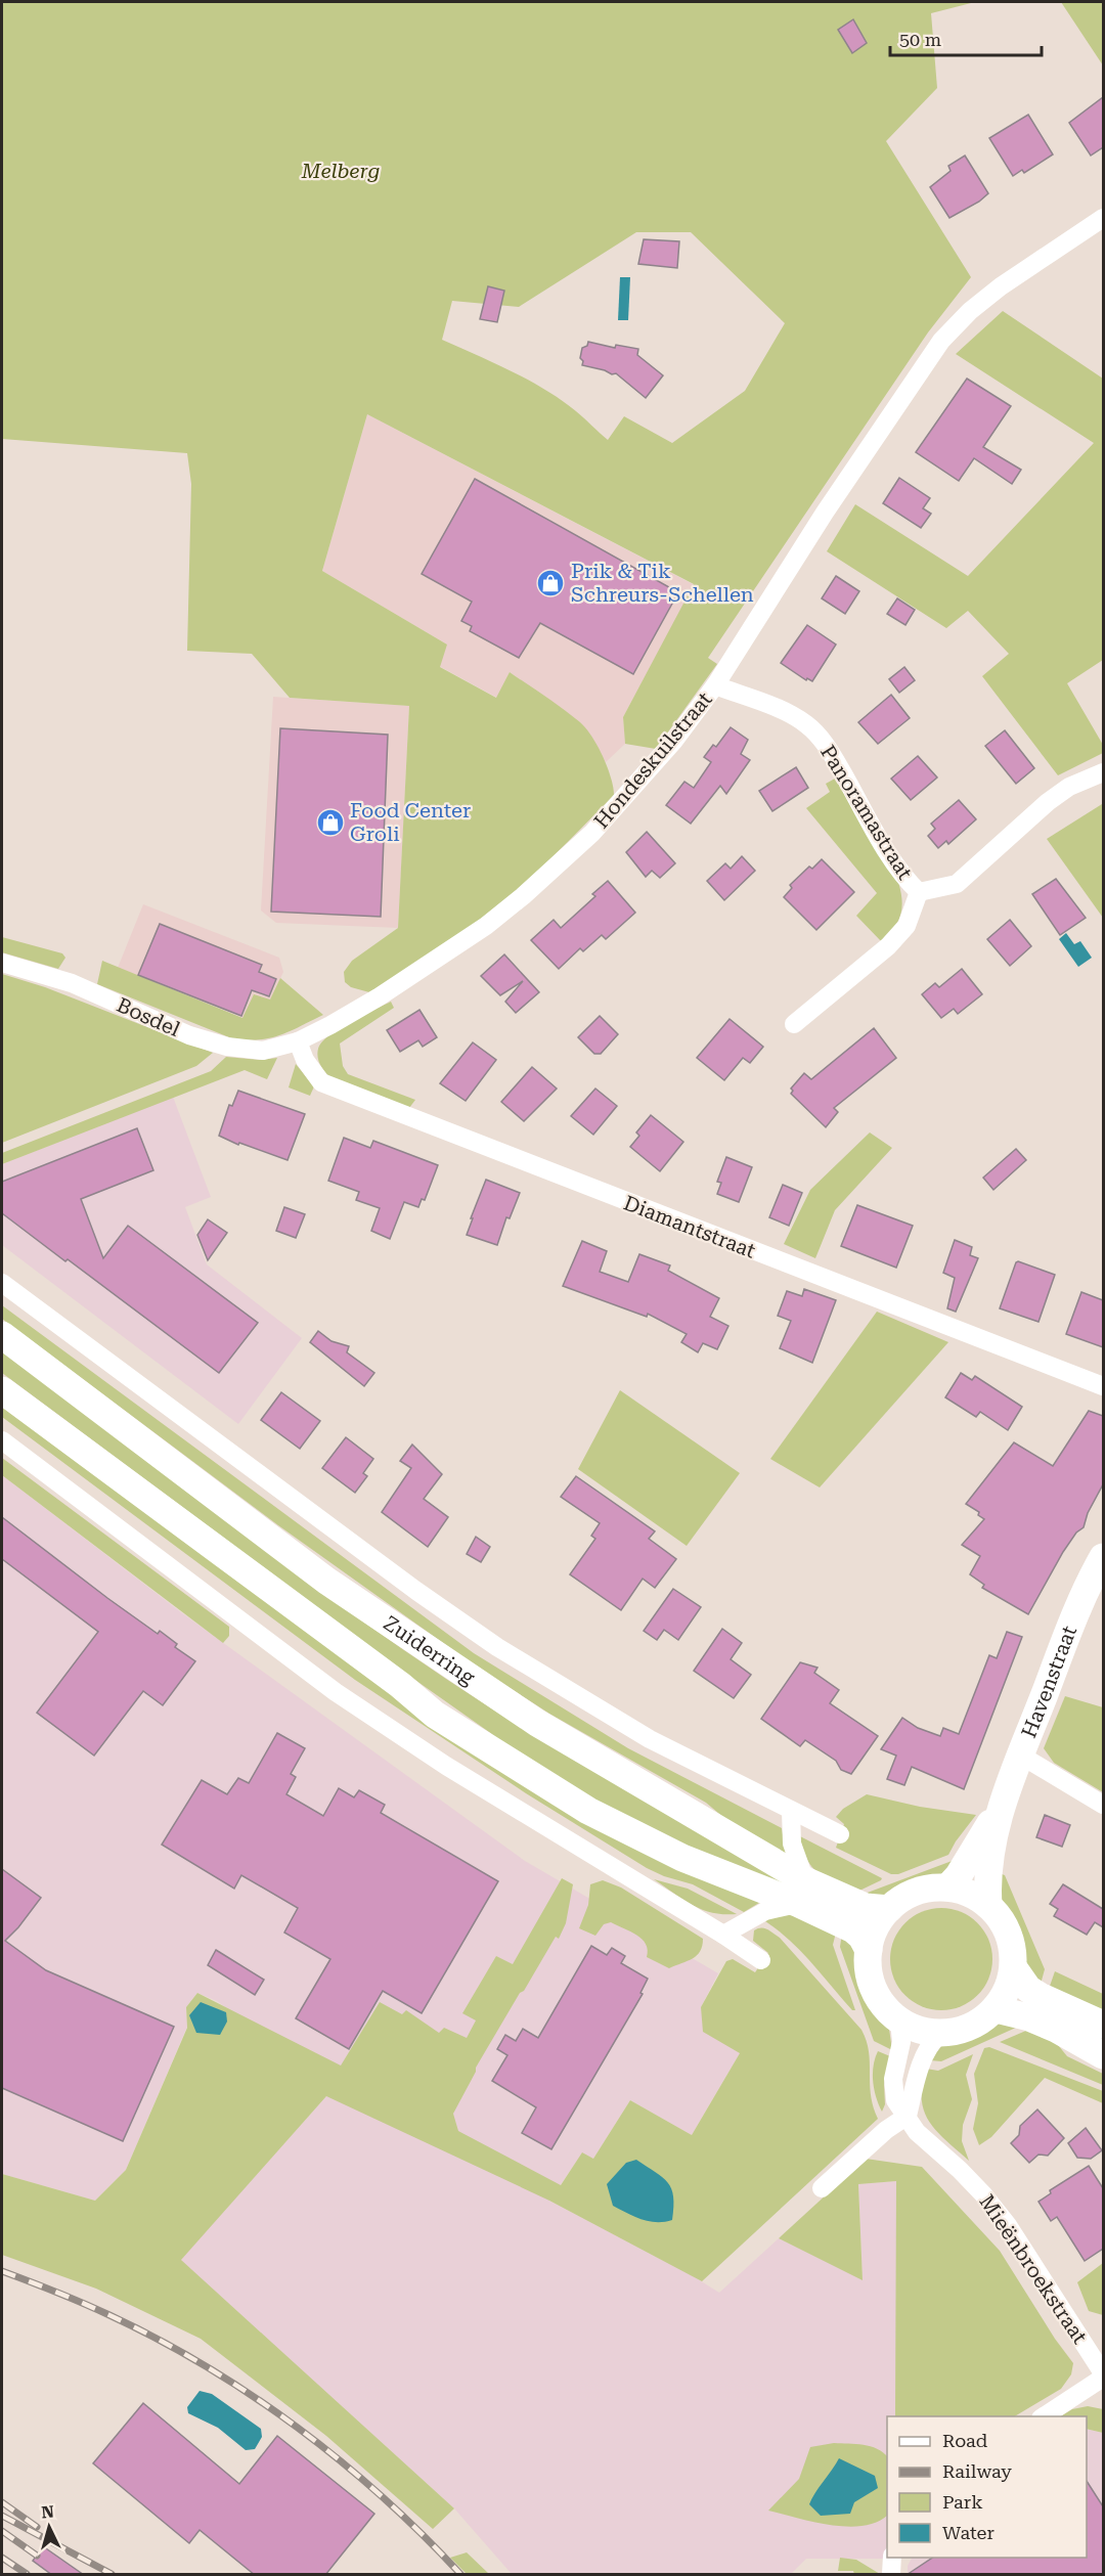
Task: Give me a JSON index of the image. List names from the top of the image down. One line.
{"streets":{"main road":["Zuiderring","Havenstraat"],"street":["Hondeskuilstraat","Panoramastraat","Bosdel","Diamantstraat","Mieënbroekstraat"]},"crossings":[["Hondeskuilstraat","Panoramastraat"],["Hondeskuilstraat","Bosdel"],["Hondeskuilstraat","Diamantstraat"],["Bosdel","Diamantstraat"],["Zuiderring","Havenstraat"],["Zuiderring","Mieënbroekstraat"],["Havenstraat","Mieënbroekstraat"]],"parks":["Melberg"],"places":{"shop":["Prik & Tik Schreurs-Schellen","Food Center Groli"]},"legend":["Road","Railway","Park","Water"],"scale_bar":"50 m","north":"top"}
